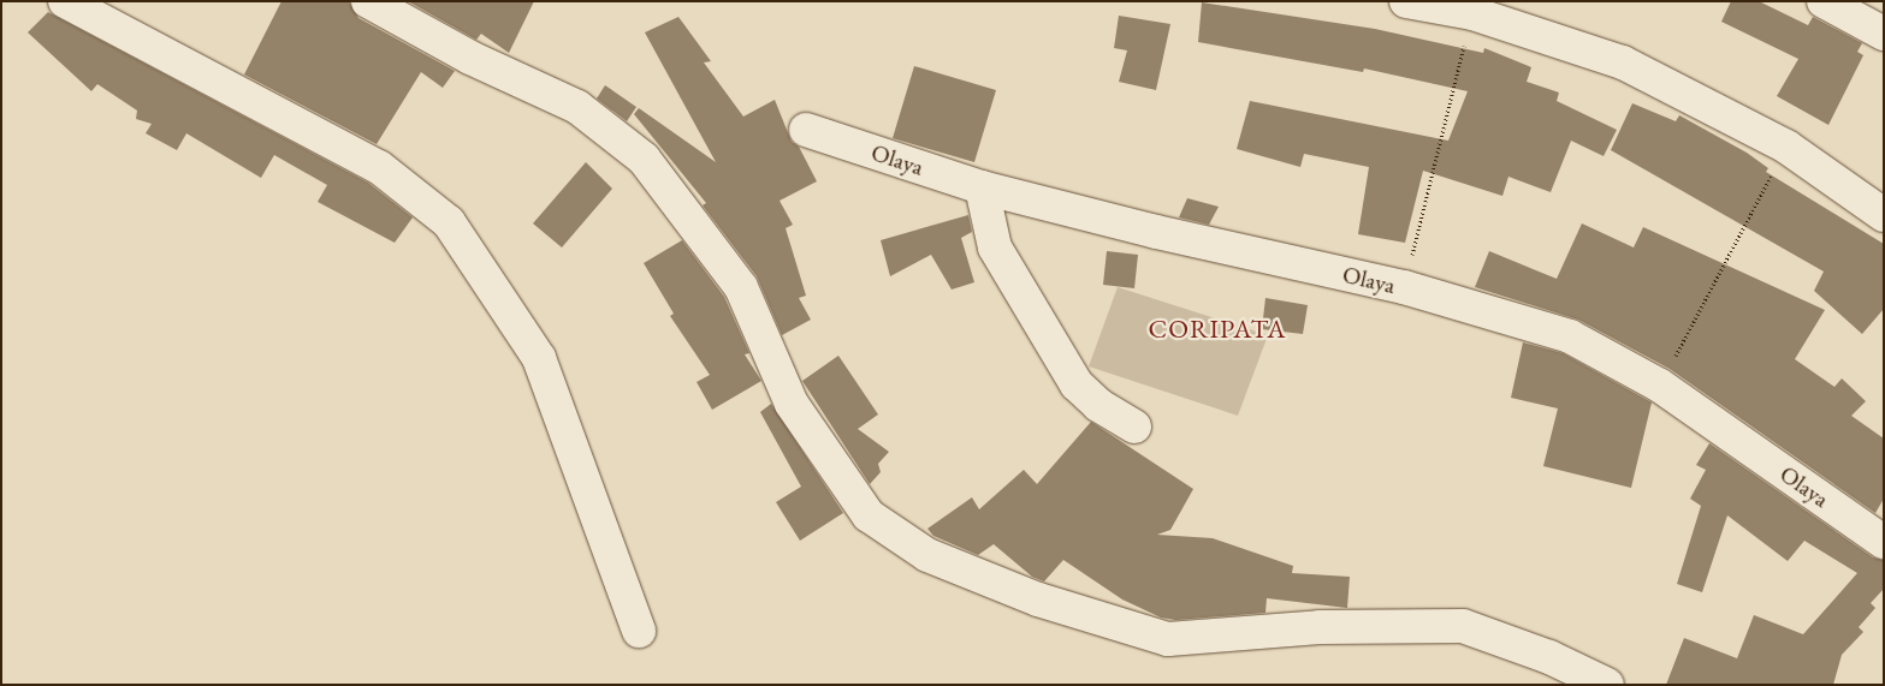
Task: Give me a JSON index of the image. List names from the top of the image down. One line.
{"streets":{"street":["Olaya"]},"districts":["CORIPATA"]}
